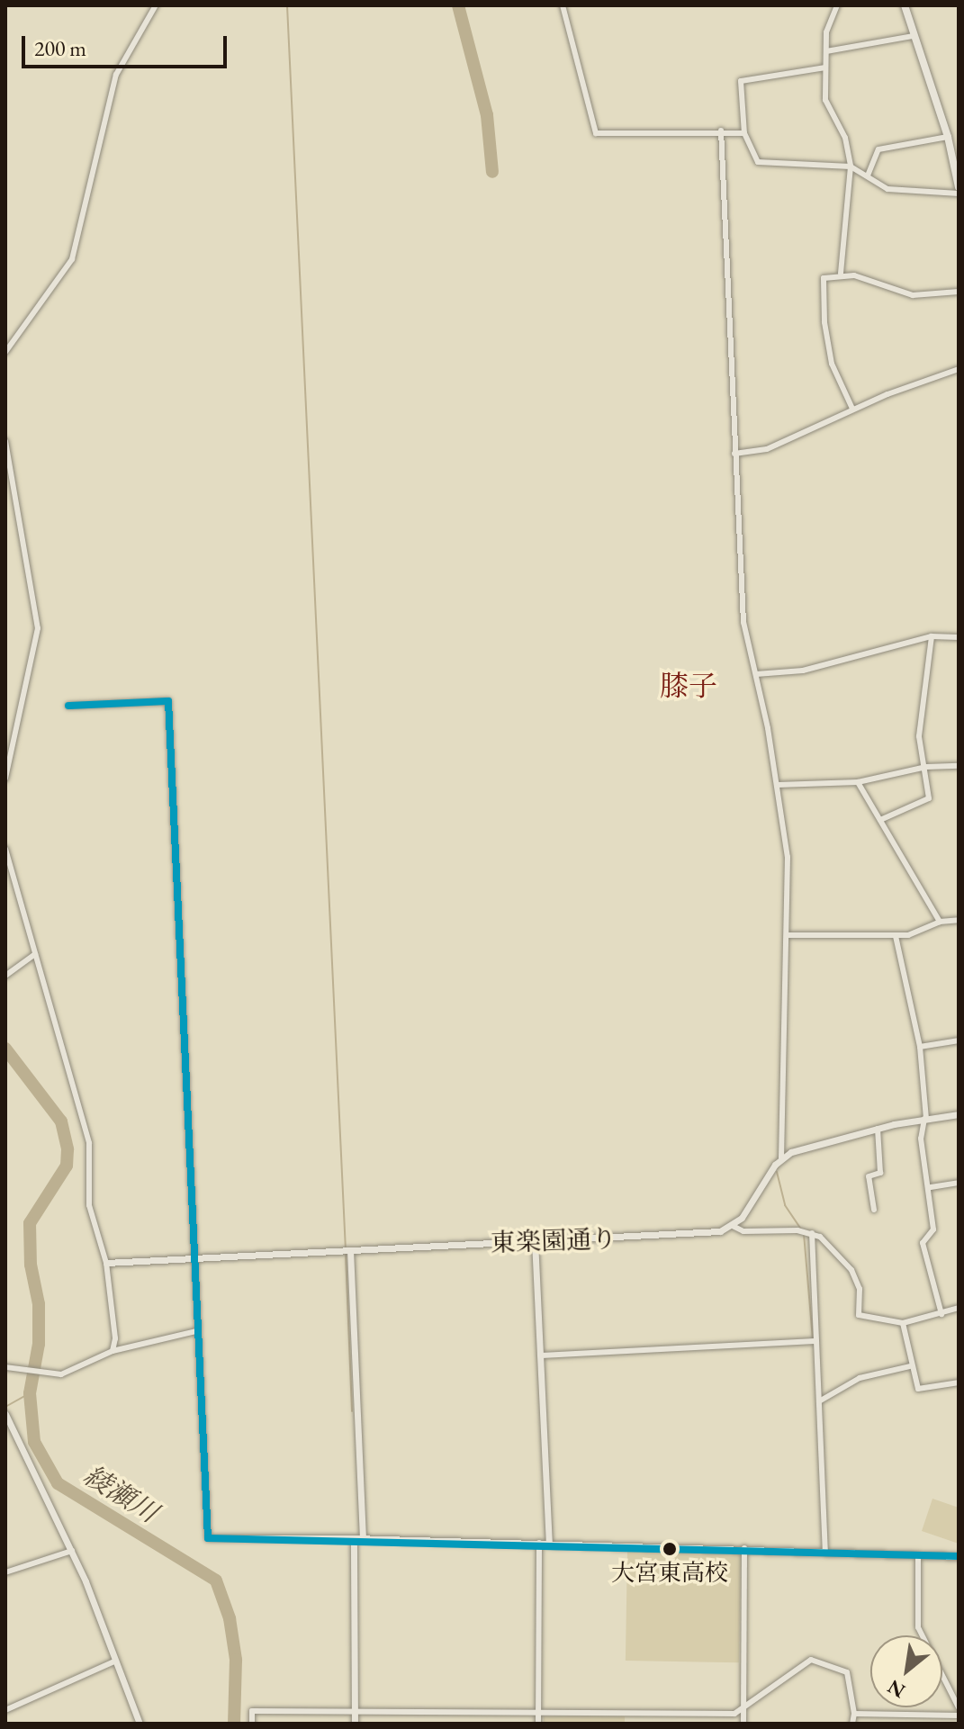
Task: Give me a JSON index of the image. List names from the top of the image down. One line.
{"streets":{"street":["東楽園通り"]},"districts":["膝子"],"water":["綾瀬川"],"places":["大宮東高校"],"scale_bar":"200 m","north":"bottom left"}
